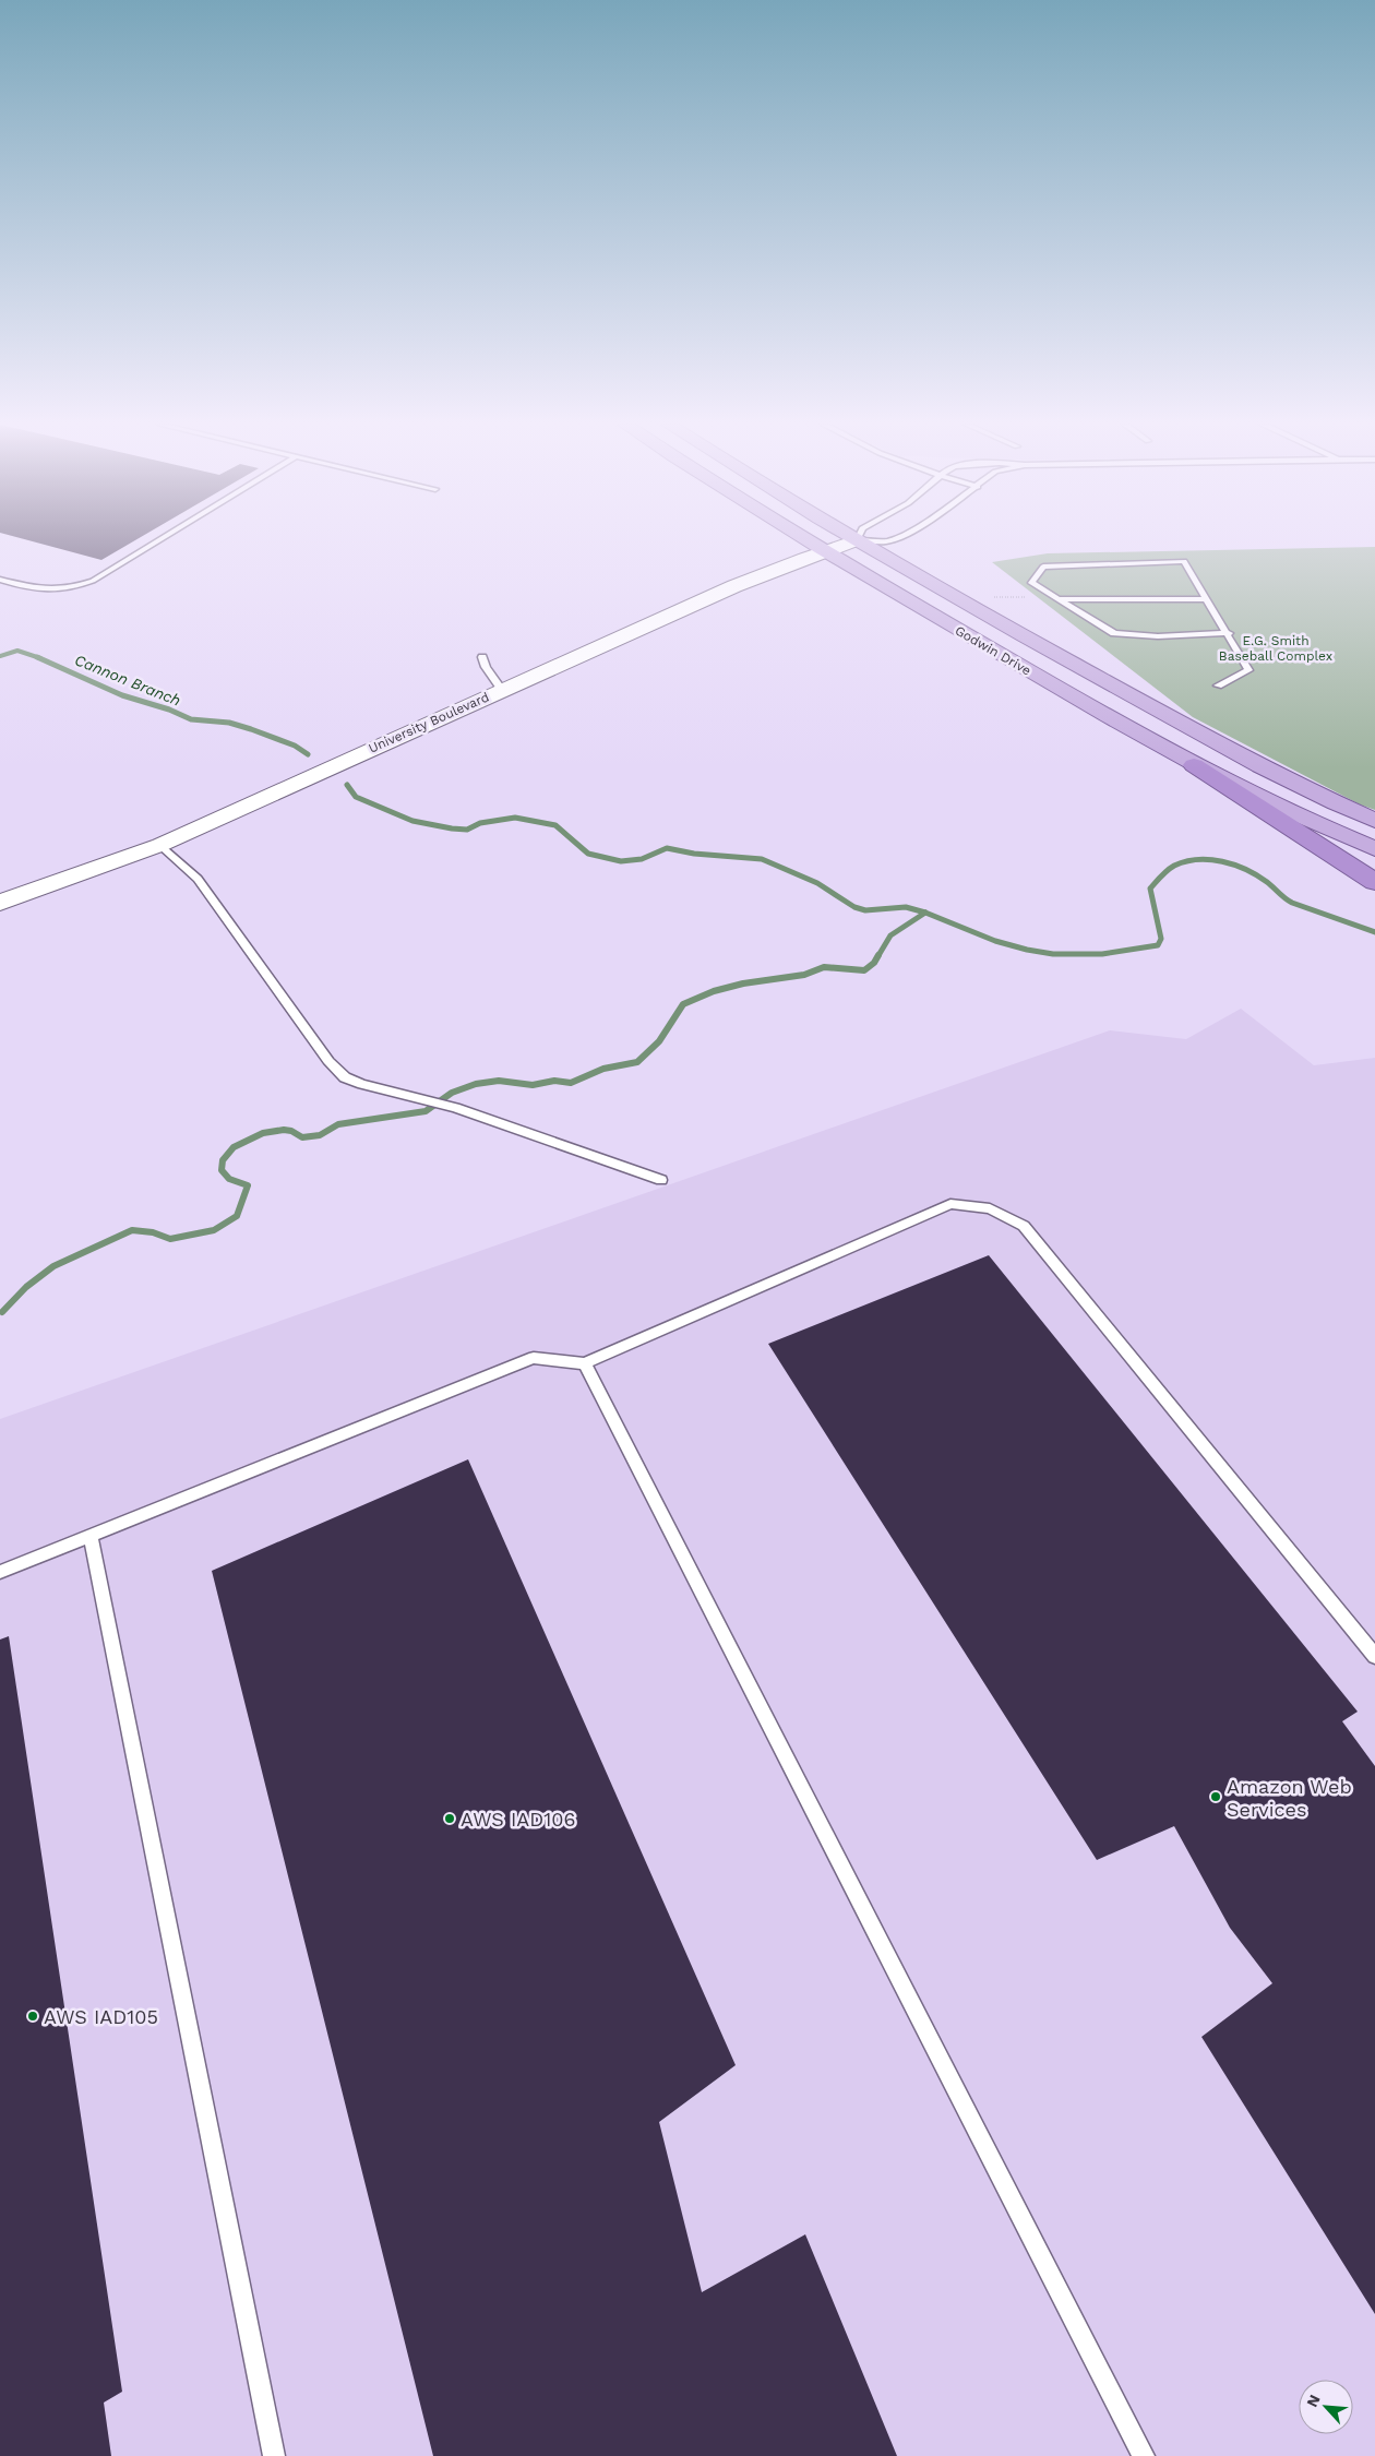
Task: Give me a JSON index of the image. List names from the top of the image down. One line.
{"streets":{"main road":["Godwin Drive","University Boulevard"]},"crossings":[["Godwin Drive","University Boulevard"]],"water":["Cannon Branch"],"parks":["E.G. Smith Baseball Complex"],"places":["Amazon Web Services","AWS IAD106","AWS IAD105"],"north":"top left"}
